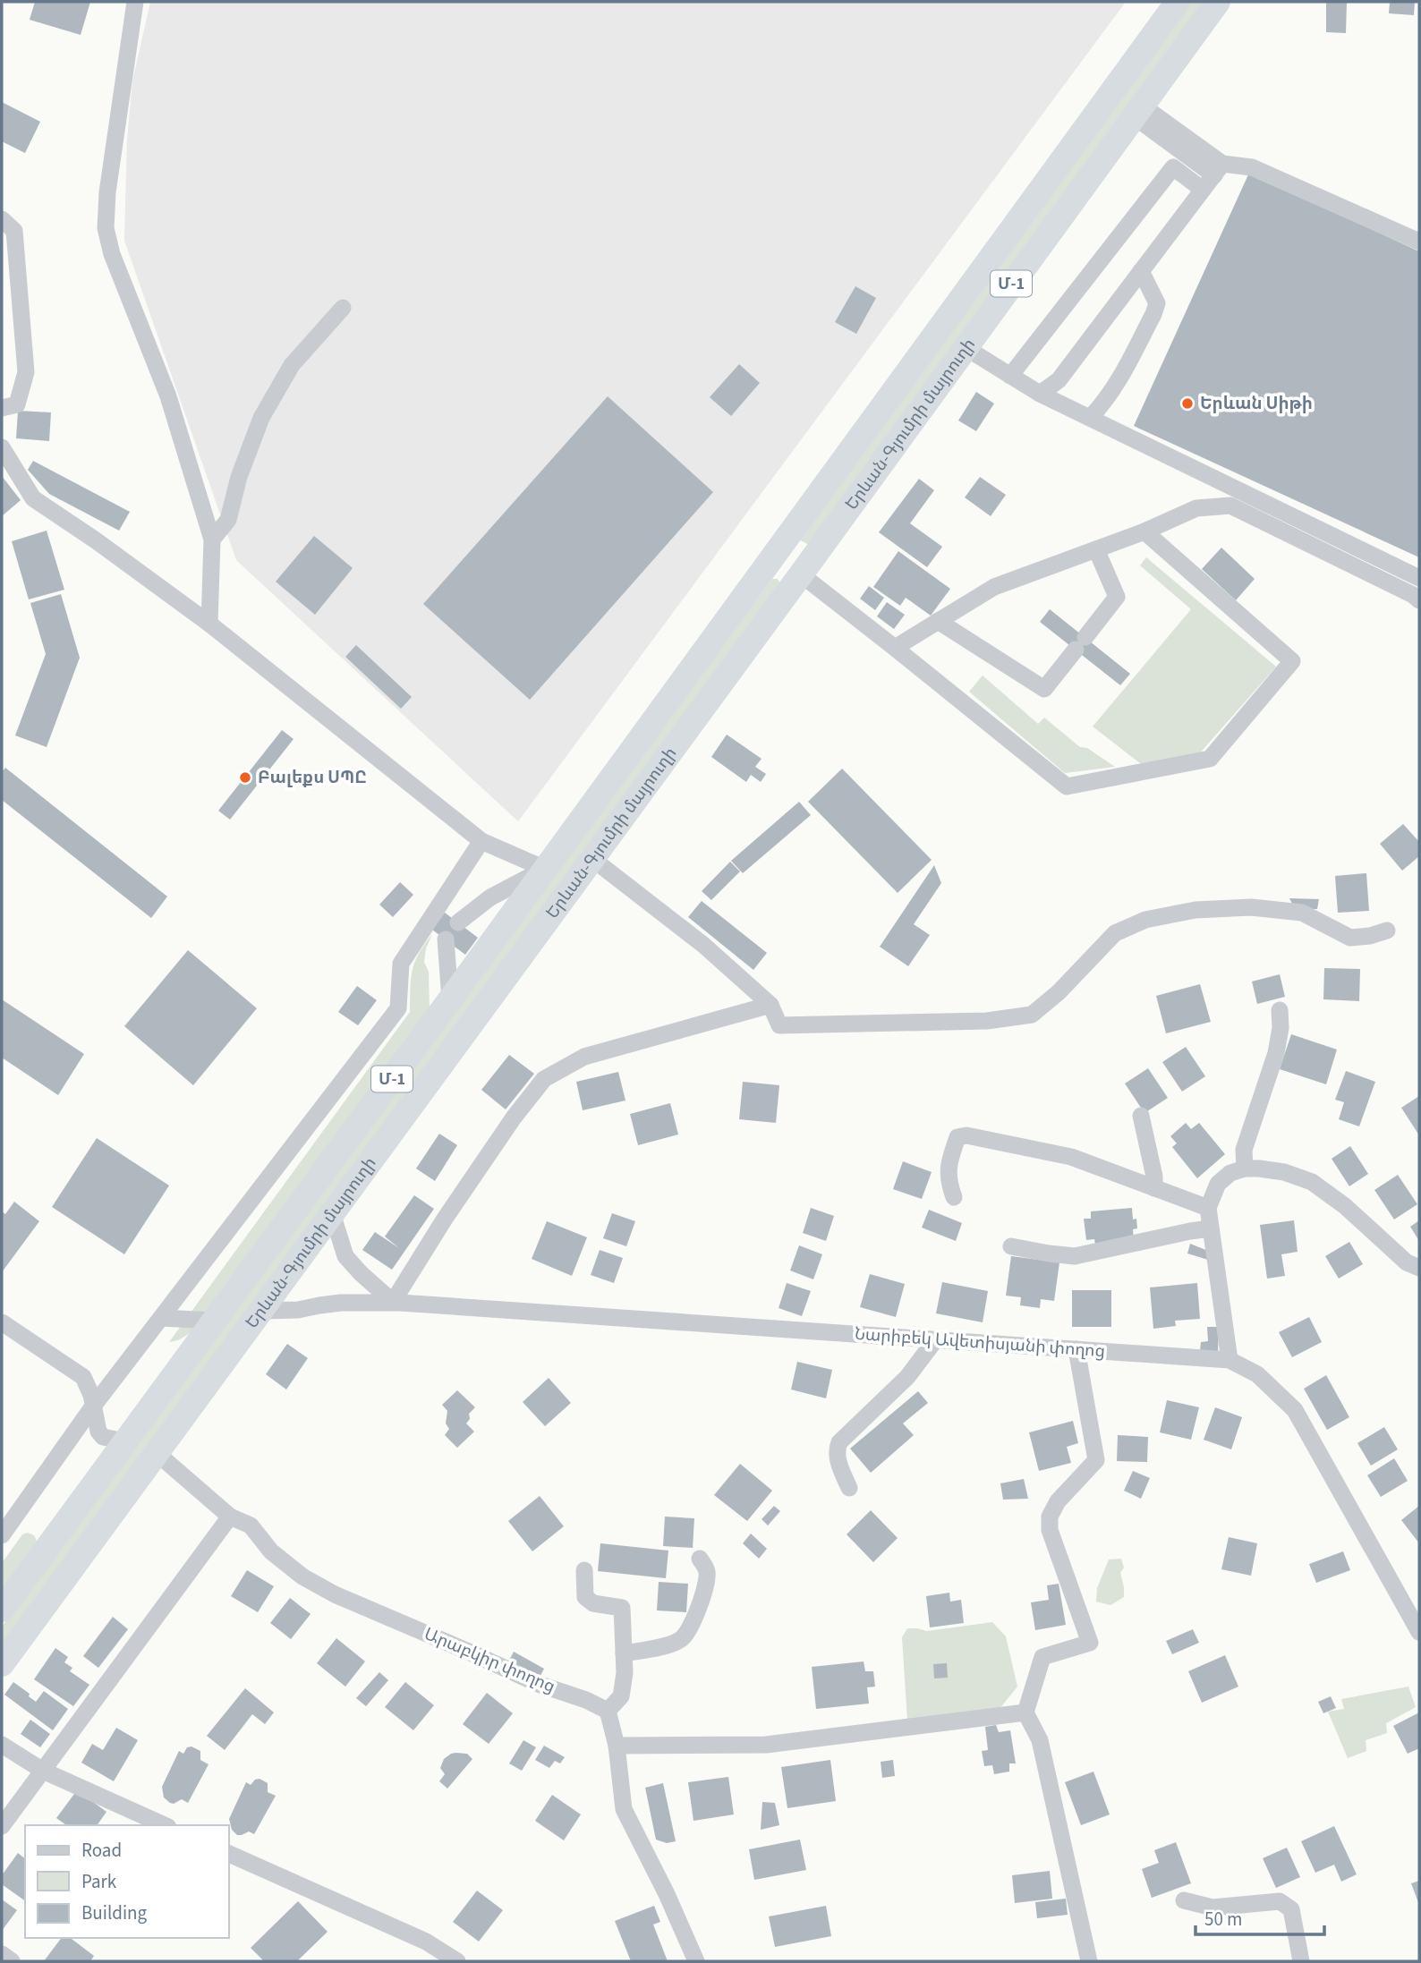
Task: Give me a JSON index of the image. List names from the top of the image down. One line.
{"streets":{"highway":["Մ-1","Երևան-Գյումրի մայրուղի"],"street":["Նարիբեկ Ավետիսյանի փողոց","Արաբկիր փողոց"]},"crossings":[["Երևան-Գյումրի մայրուղի","Նարիբեկ Ավետիսյանի փողոց"],["Երևան-Գյումրի մայրուղի","Արաբկիր փողոց"]],"places":["Երևան Սիթի","Բալեքս ՍՊԸ"],"legend":["Road","Park","Building"],"scale_bar":"50 m"}
